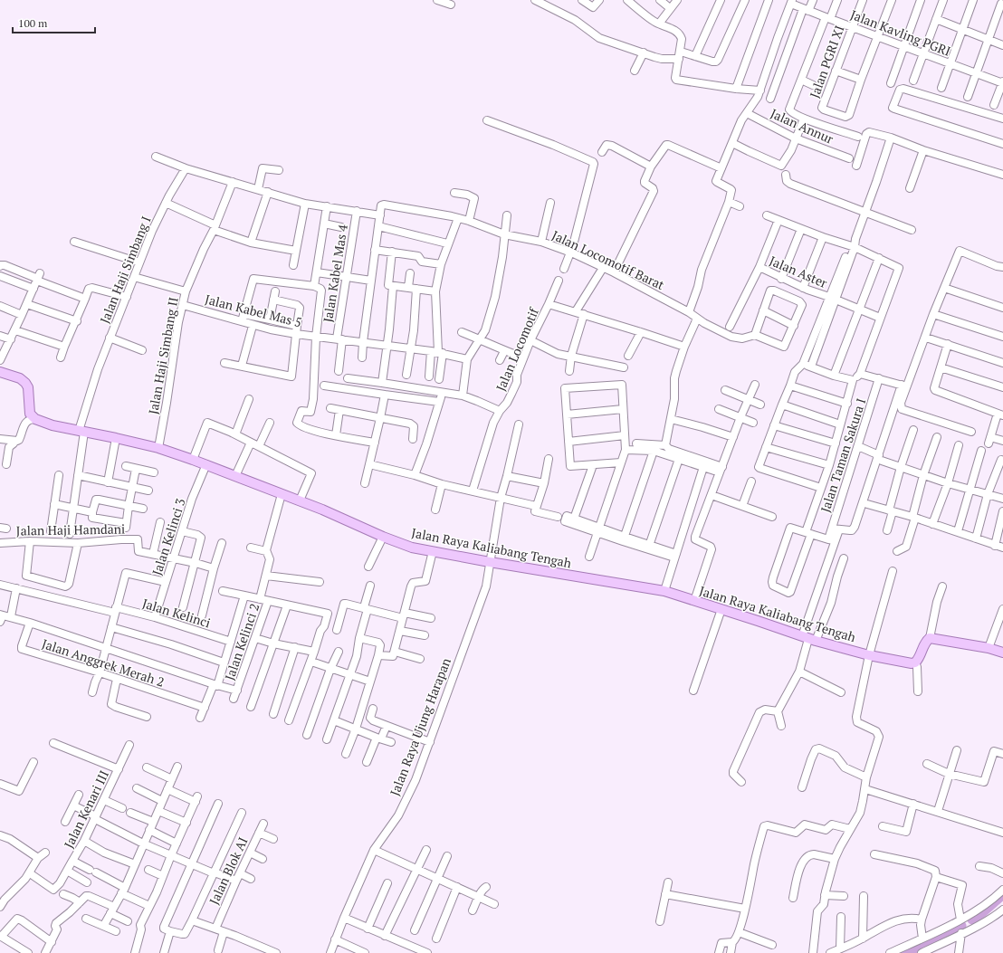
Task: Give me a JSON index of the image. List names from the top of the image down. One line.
{"streets":{"main road":["Jalan Raya Kaliabang Tengah"],"street":["Jalan Kavling PGRI","Jalan PGRI XI","Jalan Annur","Jalan Locomotif Barat","Jalan Haji Simbang I","Jalan Aster","Jalan Kabel Mas 4","Jalan Kabel Mas 5","Jalan Locomotif","Jalan Haji Simbang II","Jalan Taman Sakura I","Jalan Haji Hamdani","Jalan Kelinci 3","Jalan Kelinci","Jalan Kelinci 2","Jalan Anggrek Merah 2","Jalan Raya Ujung Harapan","Jalan Kenari III","Jalan Blok AI"]},"crossings":[["Jalan Kavling PGRI","Jalan PGRI XI"],["Jalan Haji Simbang I","Jalan Raya Kaliabang Tengah"],["Jalan Kabel Mas 4","Jalan Kabel Mas 5"],["Jalan Kabel Mas 5","Jalan Haji Simbang II"],["Jalan Haji Simbang II","Jalan Raya Kaliabang Tengah"],["Jalan Taman Sakura I","Jalan Raya Kaliabang Tengah"],["Jalan Haji Hamdani","Jalan Kelinci 3"],["Jalan Kelinci 3","Jalan Raya Kaliabang Tengah"],["Jalan Kelinci 3","Jalan Kelinci"],["Jalan Raya Kaliabang Tengah","Jalan Kelinci 2"],["Jalan Raya Kaliabang Tengah","Jalan Raya Ujung Harapan"]],"scale_bar":"100 m"}
